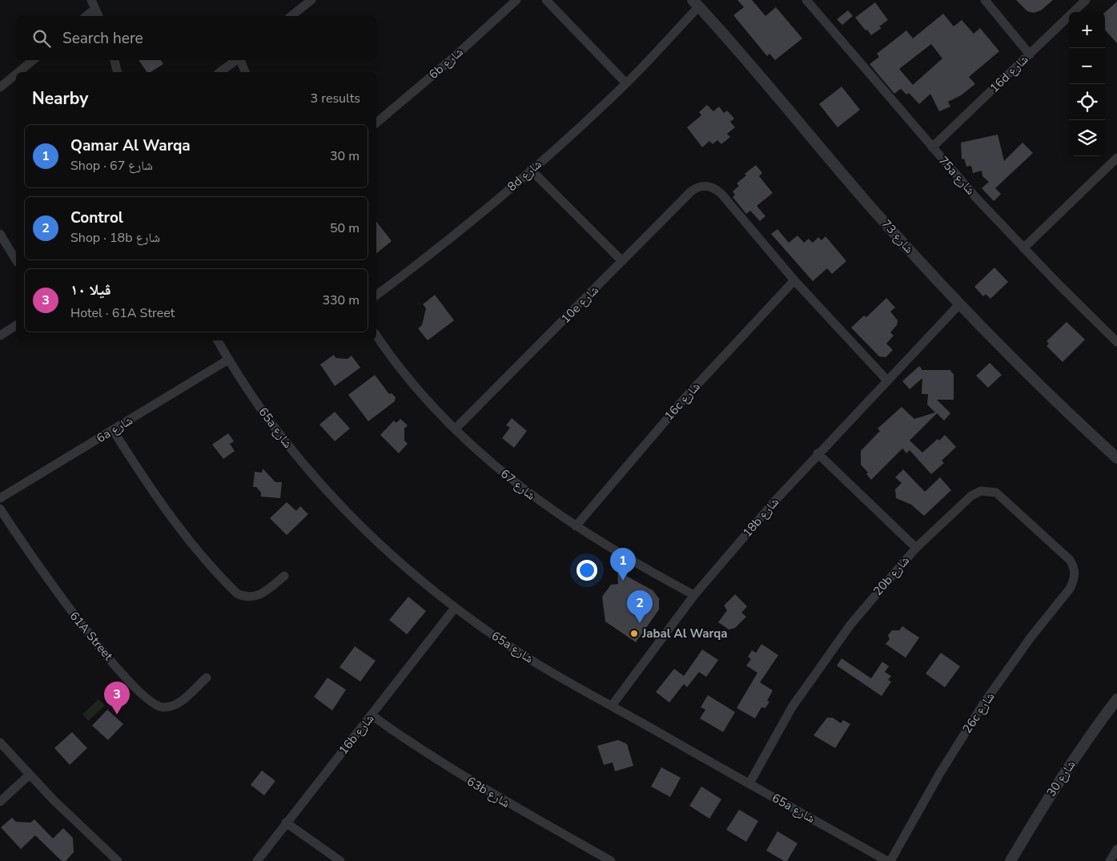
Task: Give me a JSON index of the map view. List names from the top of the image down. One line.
{"streets":{"street":["6b شارع","16d شارع","8d شارع","75a شارع","شارع 73","10e شارع","16c شارع","65a شارع","6a شارع","شارع 67","18b شارع","20b شارع","61A Street","26c شارع","16b شارع","شارع 30","63b شارع"]},"crossings":[["16d شارع","75a شارع"],["8d شارع","شارع 73"],["شارع 73","18b شارع"],["10e شارع","16c شارع"],["10e شارع","شارع 67"],["16c شارع","شارع 67"],["65a شارع","6a شارع"],["65a شارع","18b شارع"],["65a شارع","20b شارع"],["65a شارع","16b شارع"],["شارع 67","18b شارع"],["20b شارع","26c شارع"],["16b شارع","63b شارع"]],"places":["Jabal Al Warqa"],"page":{"map_buttons":["+","−"],"search":"Search here","heading":["Nearby","3 results"],"list":[{"mark":"1","name":"Qamar Al Warqa","note":"Shop · شارع 67","value":"30 m"},{"mark":"2","name":"Control","note":"Shop · 18b شارع","value":"50 m"},{"mark":"3","name":"ڤيلا ١٠","note":"Hotel · 61A Street","value":"330 m"}],"pins":["1","2","3"]}}
